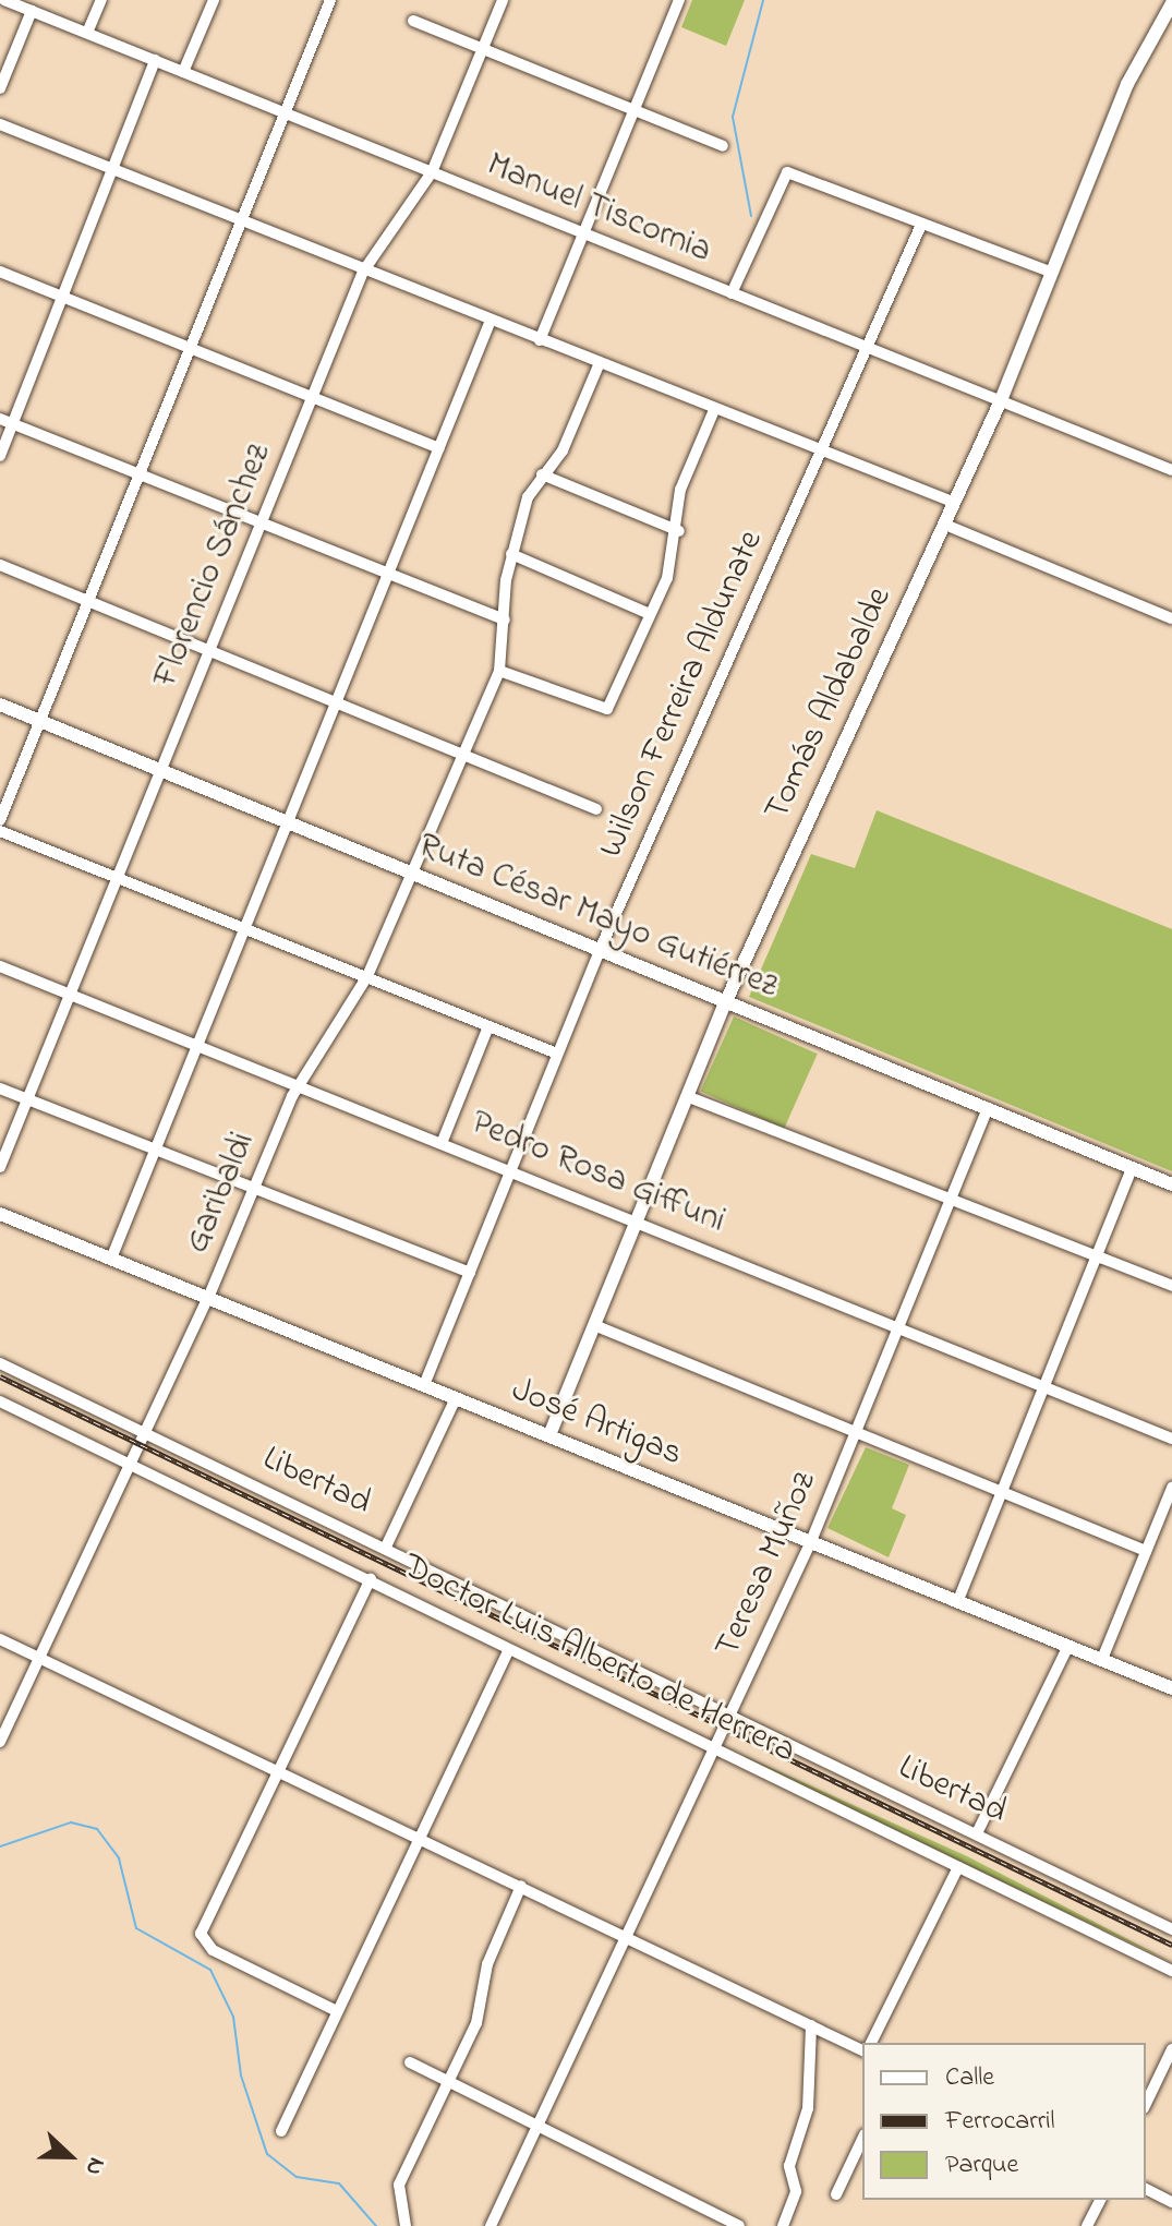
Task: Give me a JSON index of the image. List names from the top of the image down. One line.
{"streets":{"street":["Manuel Tiscornia","Florencio Sánchez","Wilson Ferreira Aldunate","Tomás Aldabalde","Ruta César Mayo Gutiérrez","Pedro Rosa Giffuni","Garibaldi","José Artigas","Libertad","Teresa Muñoz","Doctor Luis Alberto de Herrera"]},"crossings":[["Manuel Tiscornia","Florencio Sánchez"],["Manuel Tiscornia","Wilson Ferreira Aldunate"],["Manuel Tiscornia","Tomás Aldabalde"],["Florencio Sánchez","Ruta César Mayo Gutiérrez"],["Florencio Sánchez","Pedro Rosa Giffuni"],["Wilson Ferreira Aldunate","Ruta César Mayo Gutiérrez"],["Wilson Ferreira Aldunate","Pedro Rosa Giffuni"],["Wilson Ferreira Aldunate","José Artigas"],["Tomás Aldabalde","Ruta César Mayo Gutiérrez"],["Tomás Aldabalde","Pedro Rosa Giffuni"],["Tomás Aldabalde","José Artigas"],["Ruta César Mayo Gutiérrez","Garibaldi"],["Ruta César Mayo Gutiérrez","Teresa Muñoz"],["Pedro Rosa Giffuni","Garibaldi"],["Pedro Rosa Giffuni","Teresa Muñoz"],["Garibaldi","José Artigas"],["Garibaldi","Libertad"],["Garibaldi","Doctor Luis Alberto de Herrera"],["José Artigas","Teresa Muñoz"],["Libertad","Teresa Muñoz"],["Teresa Muñoz","Doctor Luis Alberto de Herrera"]],"legend":["Calle","Ferrocarril","Parque"],"north":"right"}
